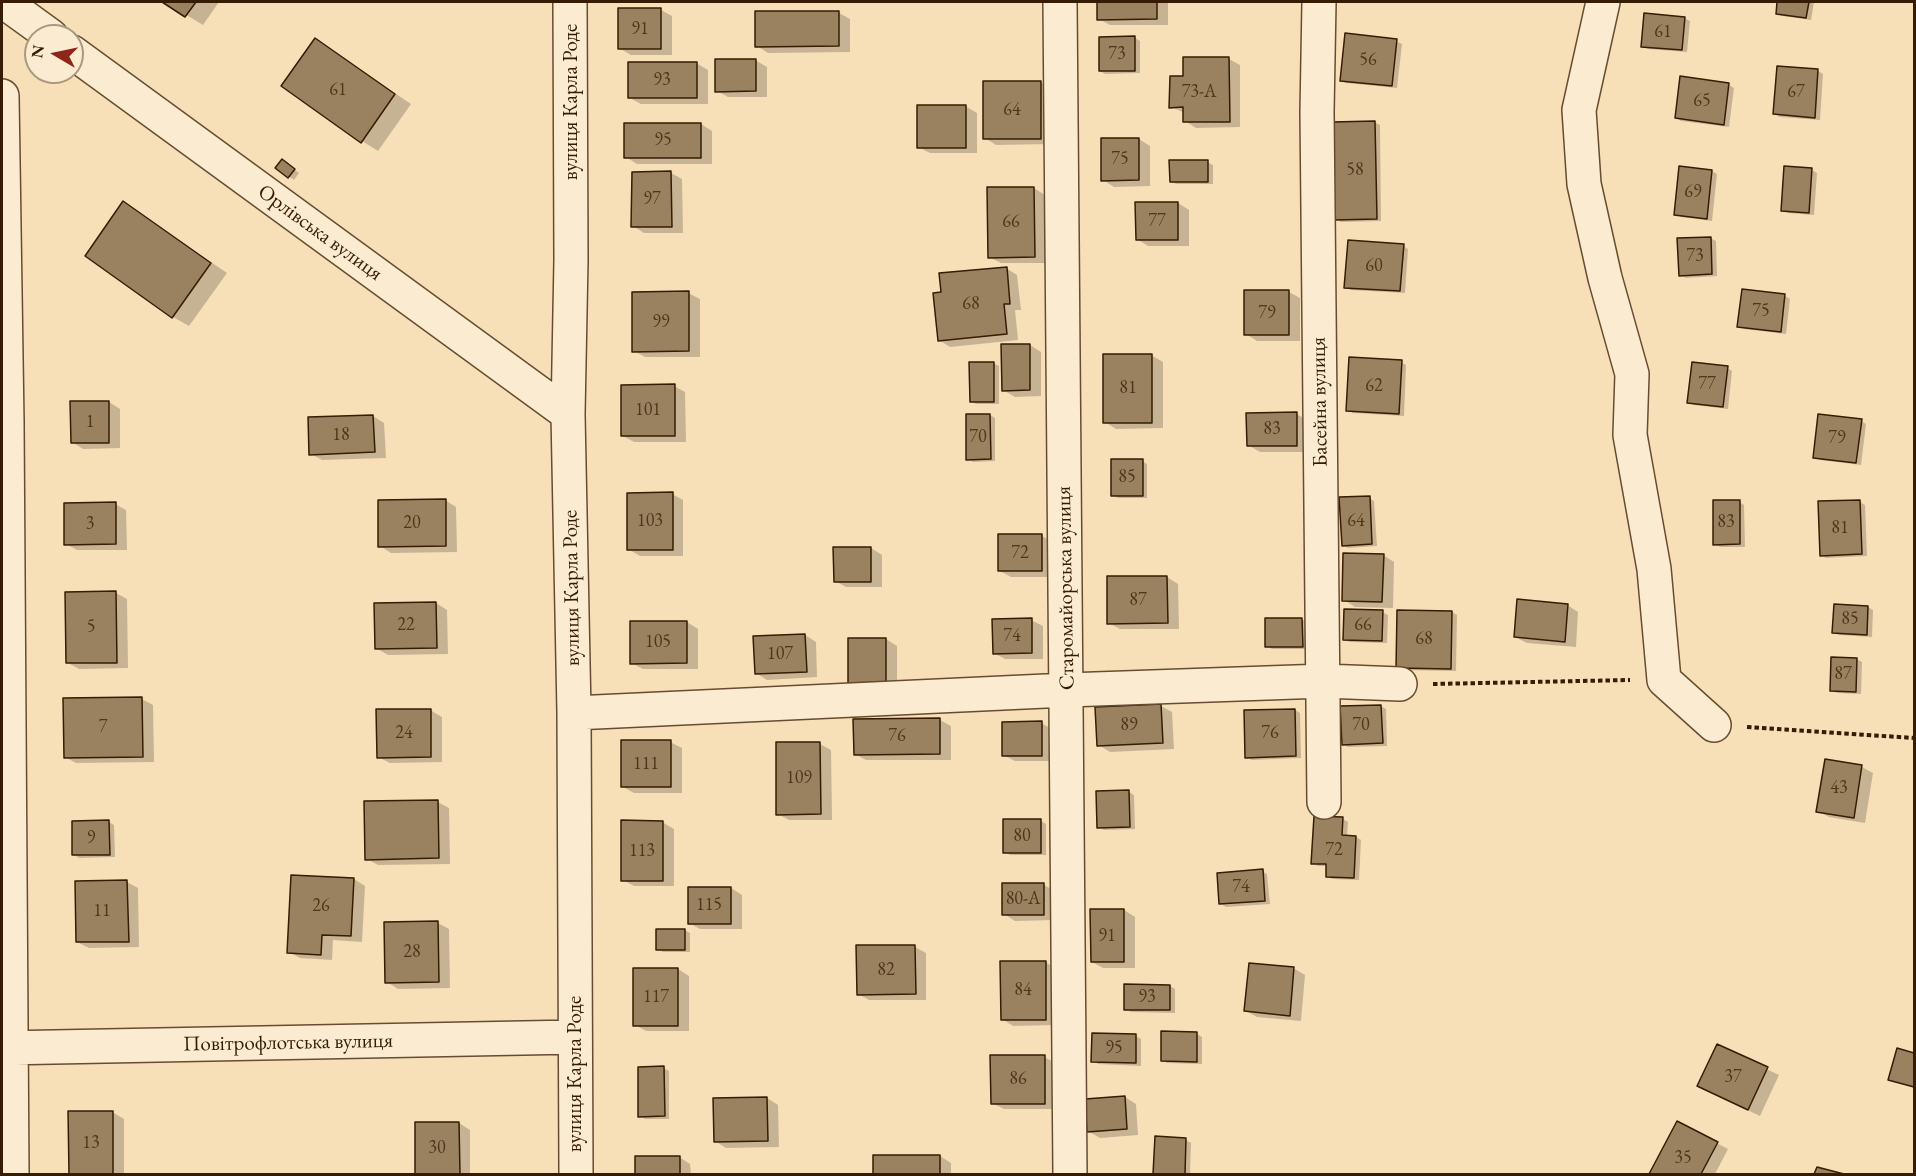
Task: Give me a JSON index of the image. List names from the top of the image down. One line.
{"streets":{"street":["вулиця Карла Роде","Орлівська вулиця","Басейна вулиця","Старомайорська вулиця","Повітрофлотська вулиця"]},"crossings":[["вулиця Карла Роде","Орлівська вулиця"],["вулиця Карла Роде","Повітрофлотська вулиця"]],"house_numbers":["91","61","73","56","93","61","73-А","67","65","64","95","75","58","69","97","77","66","73","60","68","75","79","99","77","62","81","101","1","83","18","70","79","85","103","64","83","20","3","81","72","87","85","22","66","5","74","68","105","107","87","89","70","7","24","76","76","111","109","43","80","9","72","113","74","80-А","115","26","11","91","28","82","84","117","93","95","37","86","13","30","35"],"north":"left"}
